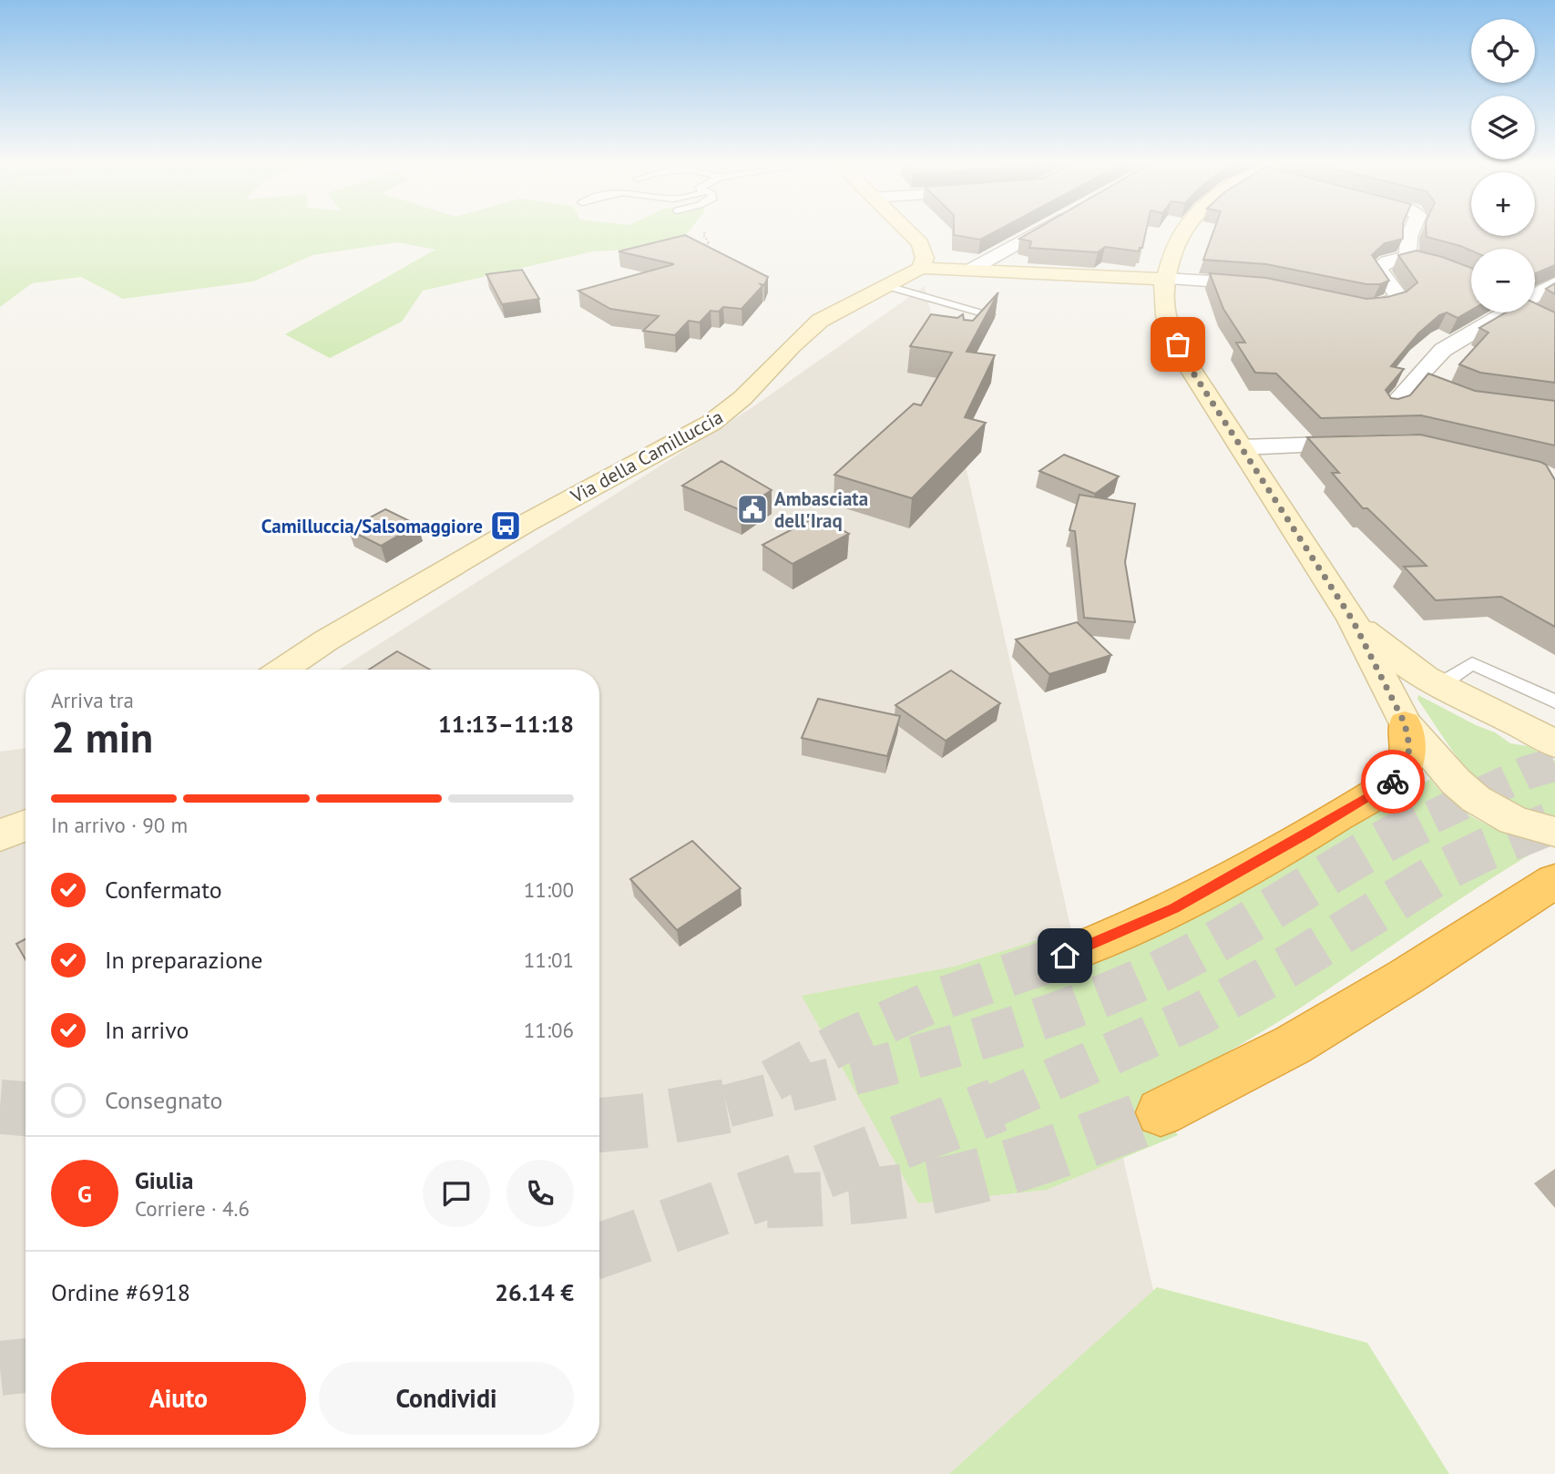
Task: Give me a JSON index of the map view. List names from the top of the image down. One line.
{"streets":{"street":["Via della Camilluccia"]},"places":{"public building":["Ambasciata dell'Iraq"],"bus stop":["Camilluccia/Salsomaggiore"]},"page":{"map_buttons":["+","−"],"heading":["2 min","Arriva tra","11:13–11:18"],"panel":["Giulia","Corriere · 4.6","Ordine #6918","26.14 €"],"bar":"In arrivo · 90 m","list":[["Confermato","11:00"],["In preparazione","11:01"],["In arrivo","11:06"],"Consegnato"],"round":"G","buttons":["Aiuto","Condividi"]}}
